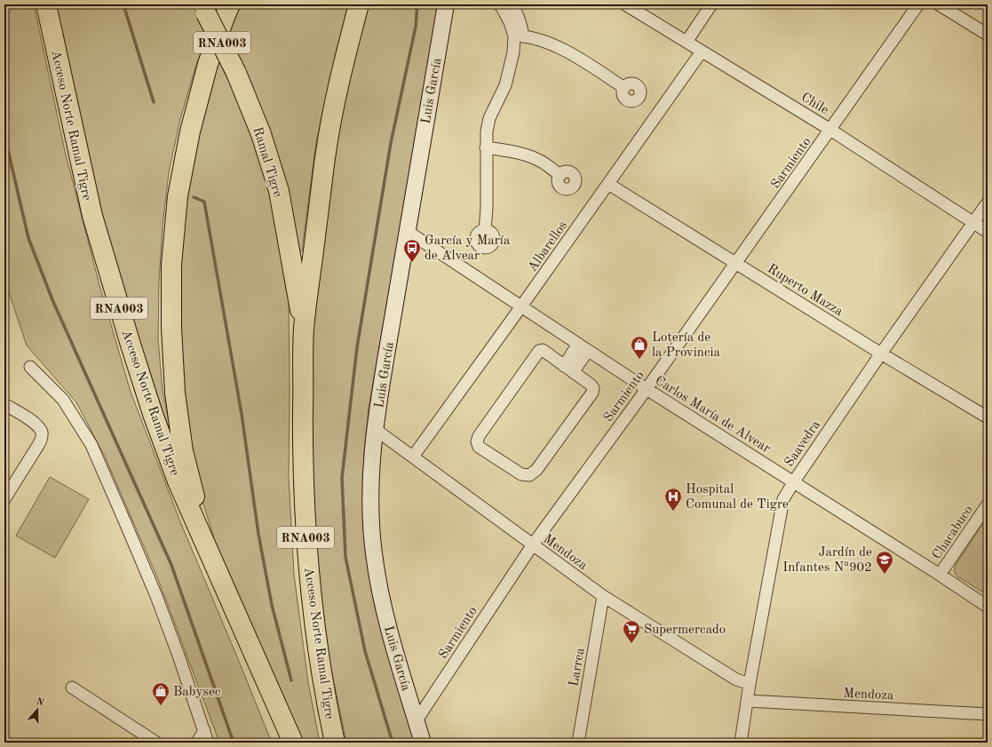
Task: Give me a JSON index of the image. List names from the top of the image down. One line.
{"streets":{"highway":["RNA003","Acceso Norte Ramal Tigre","Ramal Tigre"],"street":["Luis García","Chile","Sarmiento","Albarellos","Ruperto Mazza","Carlos María de Alvear","Saavedra","Chacabuco","Mendoza","Larrea"]},"crossings":[["Luis García","Sarmiento"],["Luis García","Carlos María de Alvear"],["Luis García","Mendoza"],["Chile","Sarmiento"],["Chile","Albarellos"],["Chile","Saavedra"],["Acceso Norte Ramal Tigre","Ramal Tigre"],["Sarmiento","Ruperto Mazza"],["Sarmiento","Carlos María de Alvear"],["Sarmiento","Mendoza"],["Albarellos","Ruperto Mazza"],["Albarellos","Carlos María de Alvear"],["Albarellos","Mendoza"],["Ruperto Mazza","Saavedra"],["Carlos María de Alvear","Saavedra"],["Carlos María de Alvear","Chacabuco"],["Saavedra","Mendoza"],["Mendoza","Larrea"]],"places":{"bus stop":["García y María de Alvear"],"shop":["Lotería de la Provincia","Babysec"],"hospital":["Hospital Comunal de Tigre"],"school or university":["Jardín de Infantes Nº902"],"supermarket":["Supermercado"]},"north":"top"}
